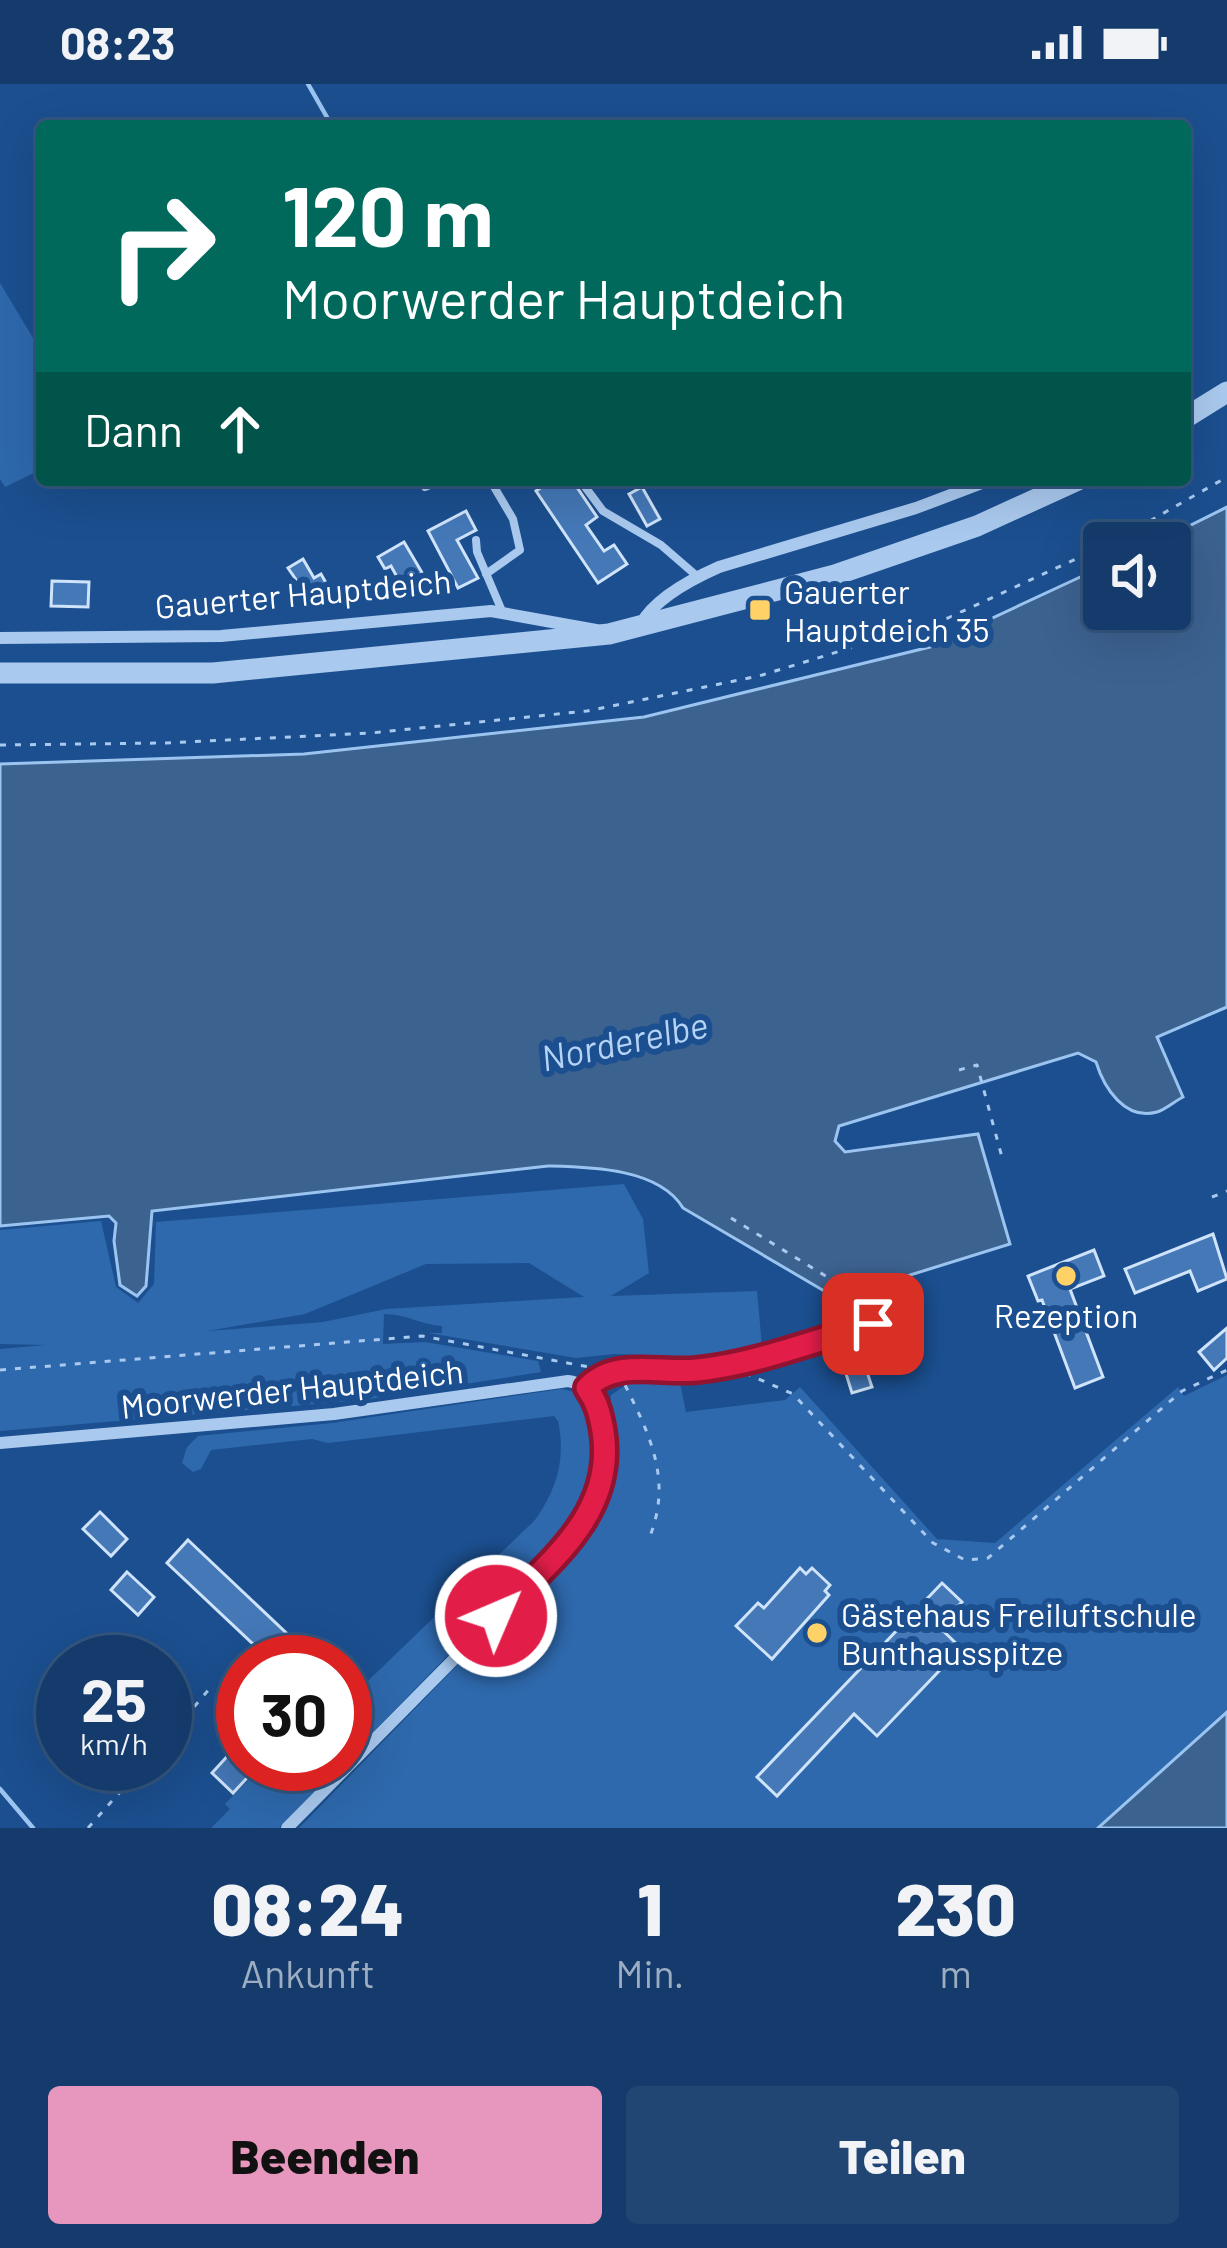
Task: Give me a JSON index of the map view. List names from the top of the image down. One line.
{"streets":{"street":["Gauerter Hauptdeich","Moorwerder Hauptdeich"]},"water":["Norderelbe"],"places":{"transit":["Gauerter Hauptdeich 35"],"other":["Rezeption","Gästehaus Freiluftschule Bunthausspitze"]},"page":{"status":"08:23","turn":["120 m","Moorwerder Hauptdeich"],"then":"Dann","speed":"25 km/h","limit":"30","eta":["08:24","Ankunft","1","Min.","230","m"],"buttons":["Beenden","Teilen"]}}
